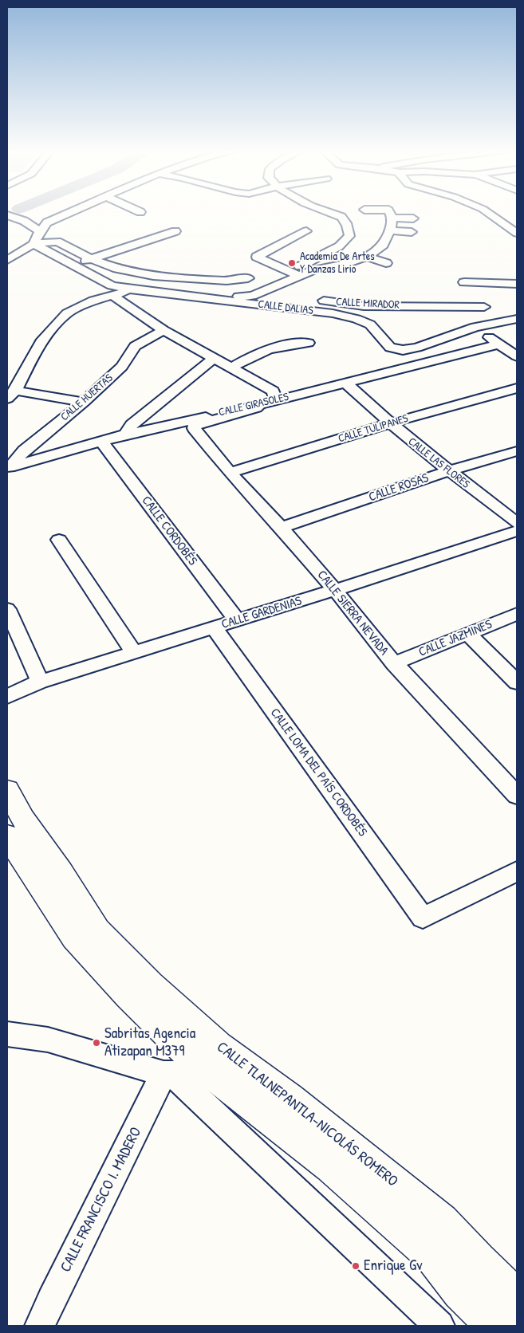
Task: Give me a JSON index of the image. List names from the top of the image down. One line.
{"streets":{"main road":["CALLE TLALNEPANTLA-NICOLÁS ROMERO"],"street":["CALLE MIRADOR","CALLE DALIAS","CALLE HUERTAS","CALLE GIRASOLES","CALLE TULIPANES","CALLE LAS FLORES","CALLE ROSAS","CALLE CORDOBÉS","CALLE GARDENIAS","CALLE SIERRA NEVADA","CALLE JAZMINES","CALLE LOMA DEL PAÍS CORDOBÉS","CALLE FRANCISCO I. MADERO"]},"crossings":[["CALLE HUERTAS","CALLE GIRASOLES"],["CALLE GIRASOLES","CALLE LAS FLORES"],["CALLE GIRASOLES","CALLE CORDOBÉS"],["CALLE GIRASOLES","CALLE SIERRA NEVADA"],["CALLE TULIPANES","CALLE LAS FLORES"],["CALLE TULIPANES","CALLE SIERRA NEVADA"],["CALLE LAS FLORES","CALLE ROSAS"],["CALLE ROSAS","CALLE SIERRA NEVADA"],["CALLE CORDOBÉS","CALLE GARDENIAS"],["CALLE GARDENIAS","CALLE SIERRA NEVADA"],["CALLE GARDENIAS","CALLE LOMA DEL PAÍS CORDOBÉS"],["CALLE SIERRA NEVADA","CALLE JAZMINES"],["CALLE TLALNEPANTLA-NICOLÁS ROMERO","CALLE FRANCISCO I. MADERO"]],"places":["Academia De Artes Y Danzas Lirio","Sabritas Agencia Atizapan M379","Enrique Gv"]}
